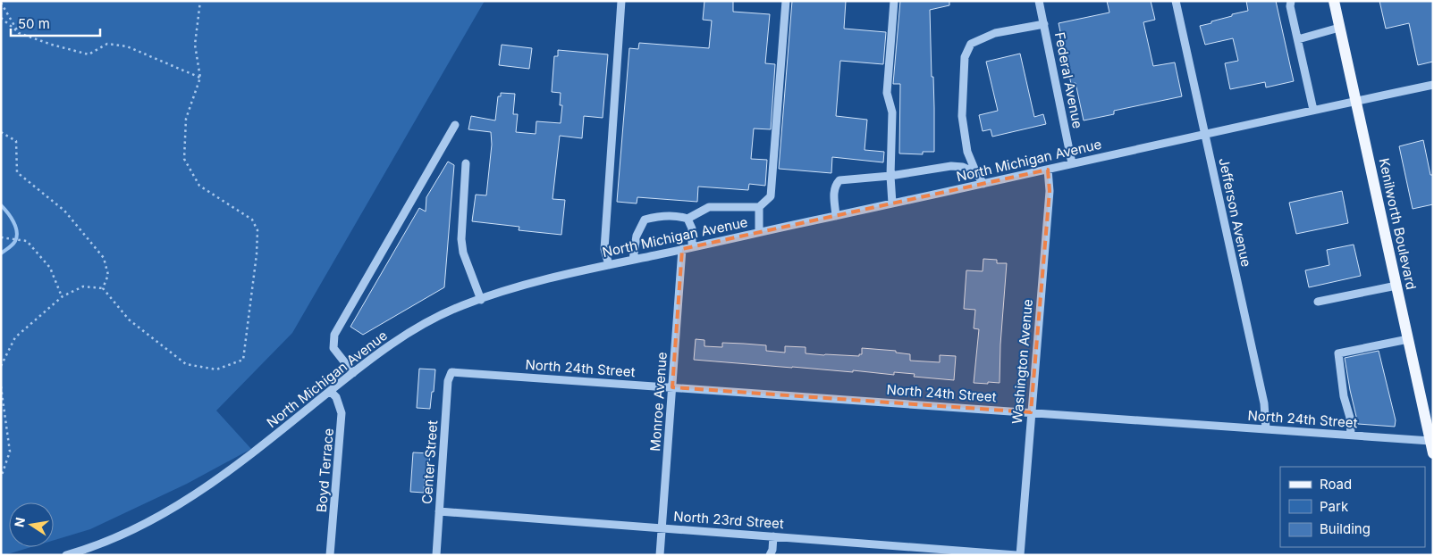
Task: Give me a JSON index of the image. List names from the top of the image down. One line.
{"streets":{"main road":["Kenilworth Boulevard"],"street":["Federal Avenue","North Michigan Avenue","Jefferson Avenue","Washington Avenue","North 24th Street","Monroe Avenue","Center Street","Boyd Terrace","North 23rd Street"]},"crossings":[["Federal Avenue","North Michigan Avenue"],["North Michigan Avenue","Jefferson Avenue"],["North Michigan Avenue","Kenilworth Boulevard"],["North Michigan Avenue","Washington Avenue"],["North Michigan Avenue","Monroe Avenue"],["North Michigan Avenue","Boyd Terrace"],["Jefferson Avenue","North 24th Street"],["Kenilworth Boulevard","North 24th Street"],["Washington Avenue","North 24th Street"],["North 24th Street","Monroe Avenue"],["North 24th Street","Center Street"],["Monroe Avenue","North 23rd Street"],["Center Street","North 23rd Street"]],"legend":["Road","Park","Building"],"scale_bar":"50 m","north":"left"}
